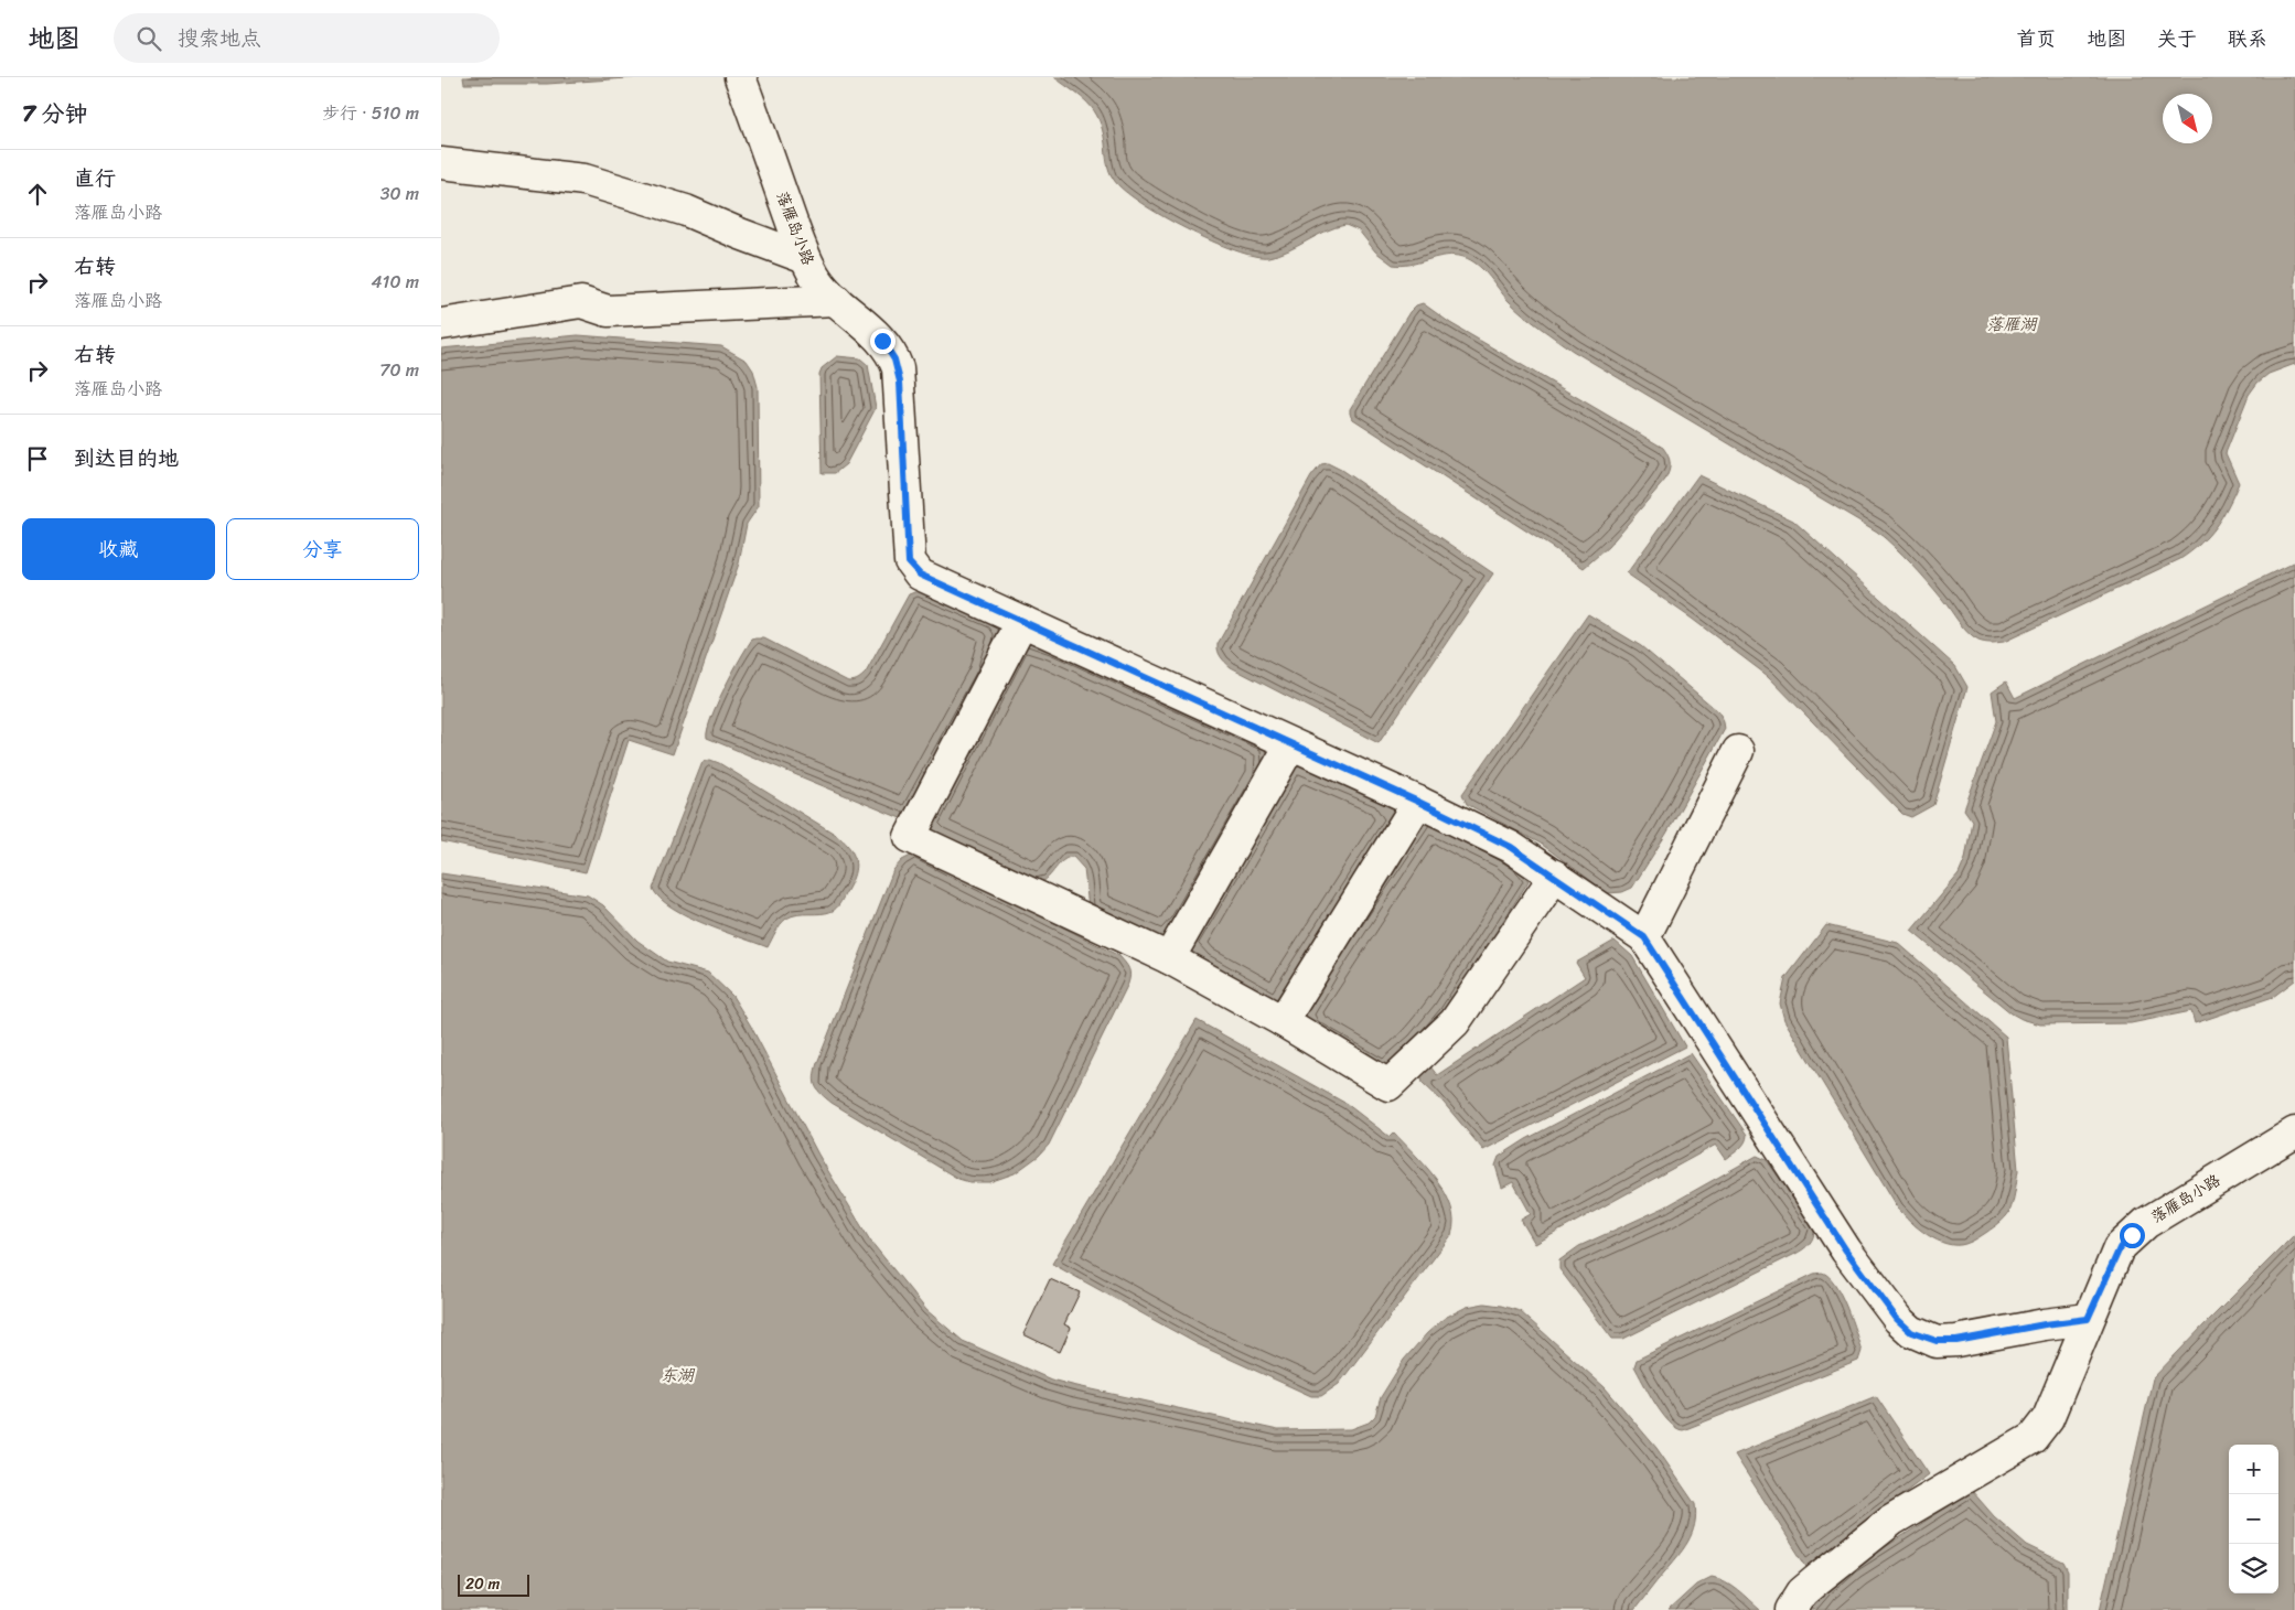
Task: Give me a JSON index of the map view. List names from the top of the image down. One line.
{"streets":{"street":["落雁岛小路"]},"water":["落雁湖","东湖"],"scale_bar":"20 m","north":"bottom right","page":{"header":"地图","search":"搜索地点","nav":["首页","地图","关于","联系"],"heading":["7 分钟","步行 · 510 m"],"list":[["直行","落雁岛小路","30 m"],["右转","落雁岛小路","410 m"],["右转","落雁岛小路","70 m"],"到达目的地"],"buttons":["收藏","分享"],"map_buttons":["+","−"],"scale":"20 m"}}
